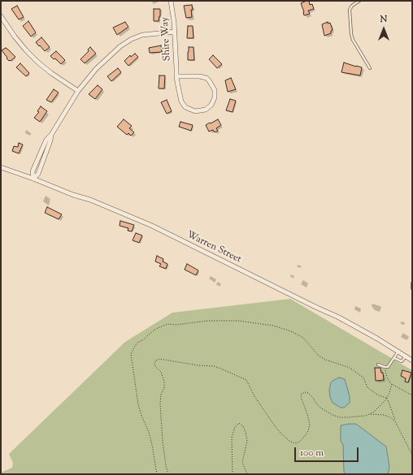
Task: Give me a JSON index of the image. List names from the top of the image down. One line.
{"streets":{"street":["Shire Way","Warren Street"]},"scale_bar":"100 m","north":"top"}
